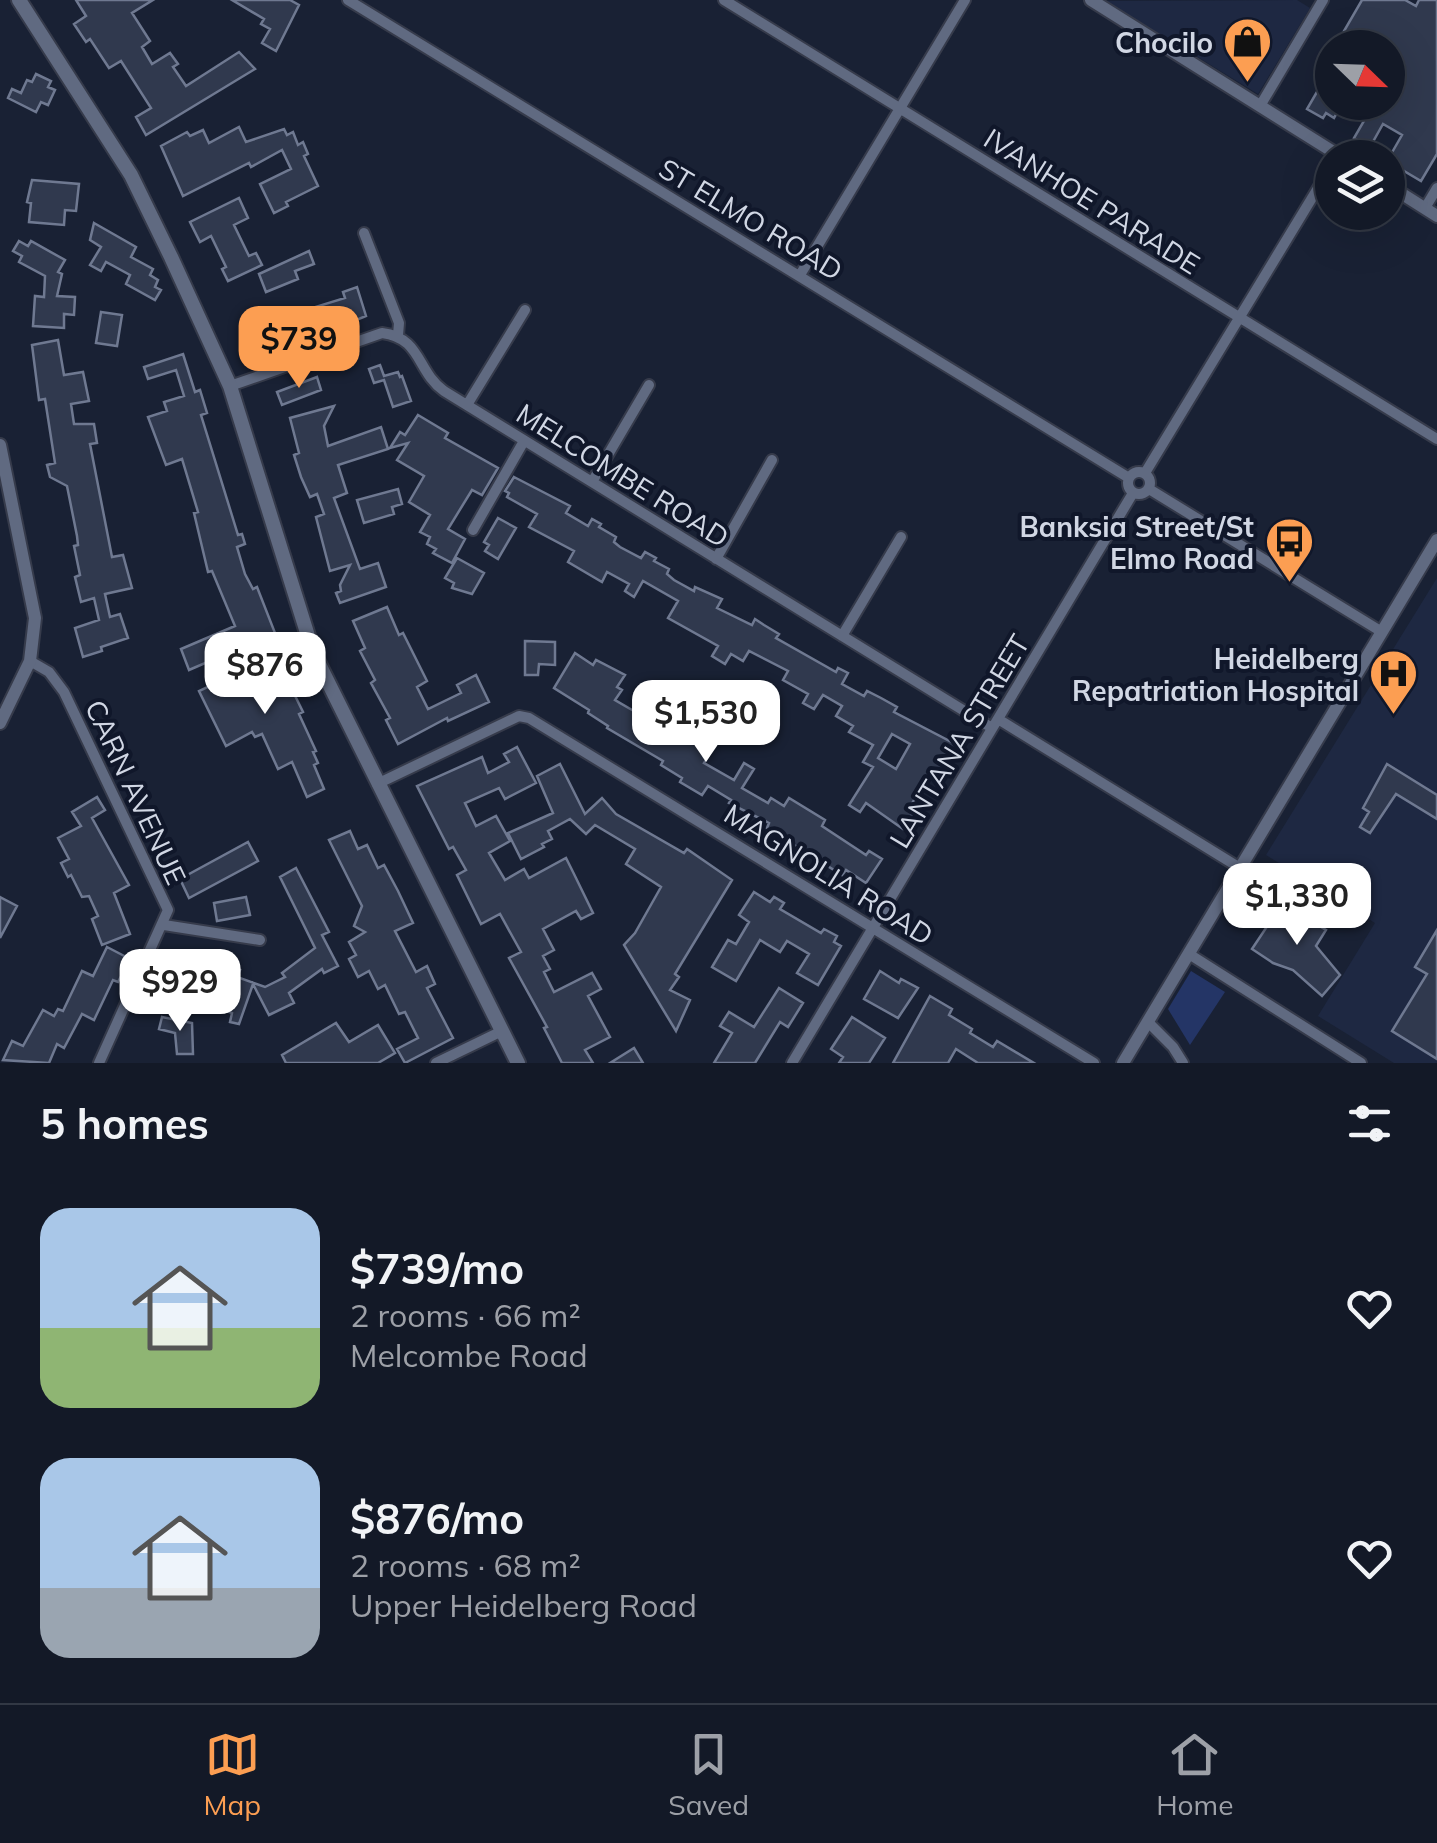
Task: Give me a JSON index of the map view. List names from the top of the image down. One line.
{"streets":{"street":["IVANHOE PARADE","ST ELMO ROAD","MELCOMBE ROAD","LANTANA STREET","CARN AVENUE","MAGNOLIA ROAD"]},"crossings":[["ST ELMO ROAD","LANTANA STREET"],["MELCOMBE ROAD","LANTANA STREET"],["LANTANA STREET","MAGNOLIA ROAD"]],"places":{"shop":["Chocilo"],"bus stop":["Banksia Street/St Elmo Road"],"hospital":["Heidelberg Repatriation Hospital"]},"north":"bottom right","page":{"price":["$739","$876","$1,530","$1,330","$929"],"heading":"5 homes","list":[{"name":"$739/mo","note":"2 rooms · 66 m² · Melcombe Road"},{"name":"$876/mo","note":"2 rooms · 68 m² · Upper Heidelberg Road"}],"tabs":["Map","Saved","Home"]}}
